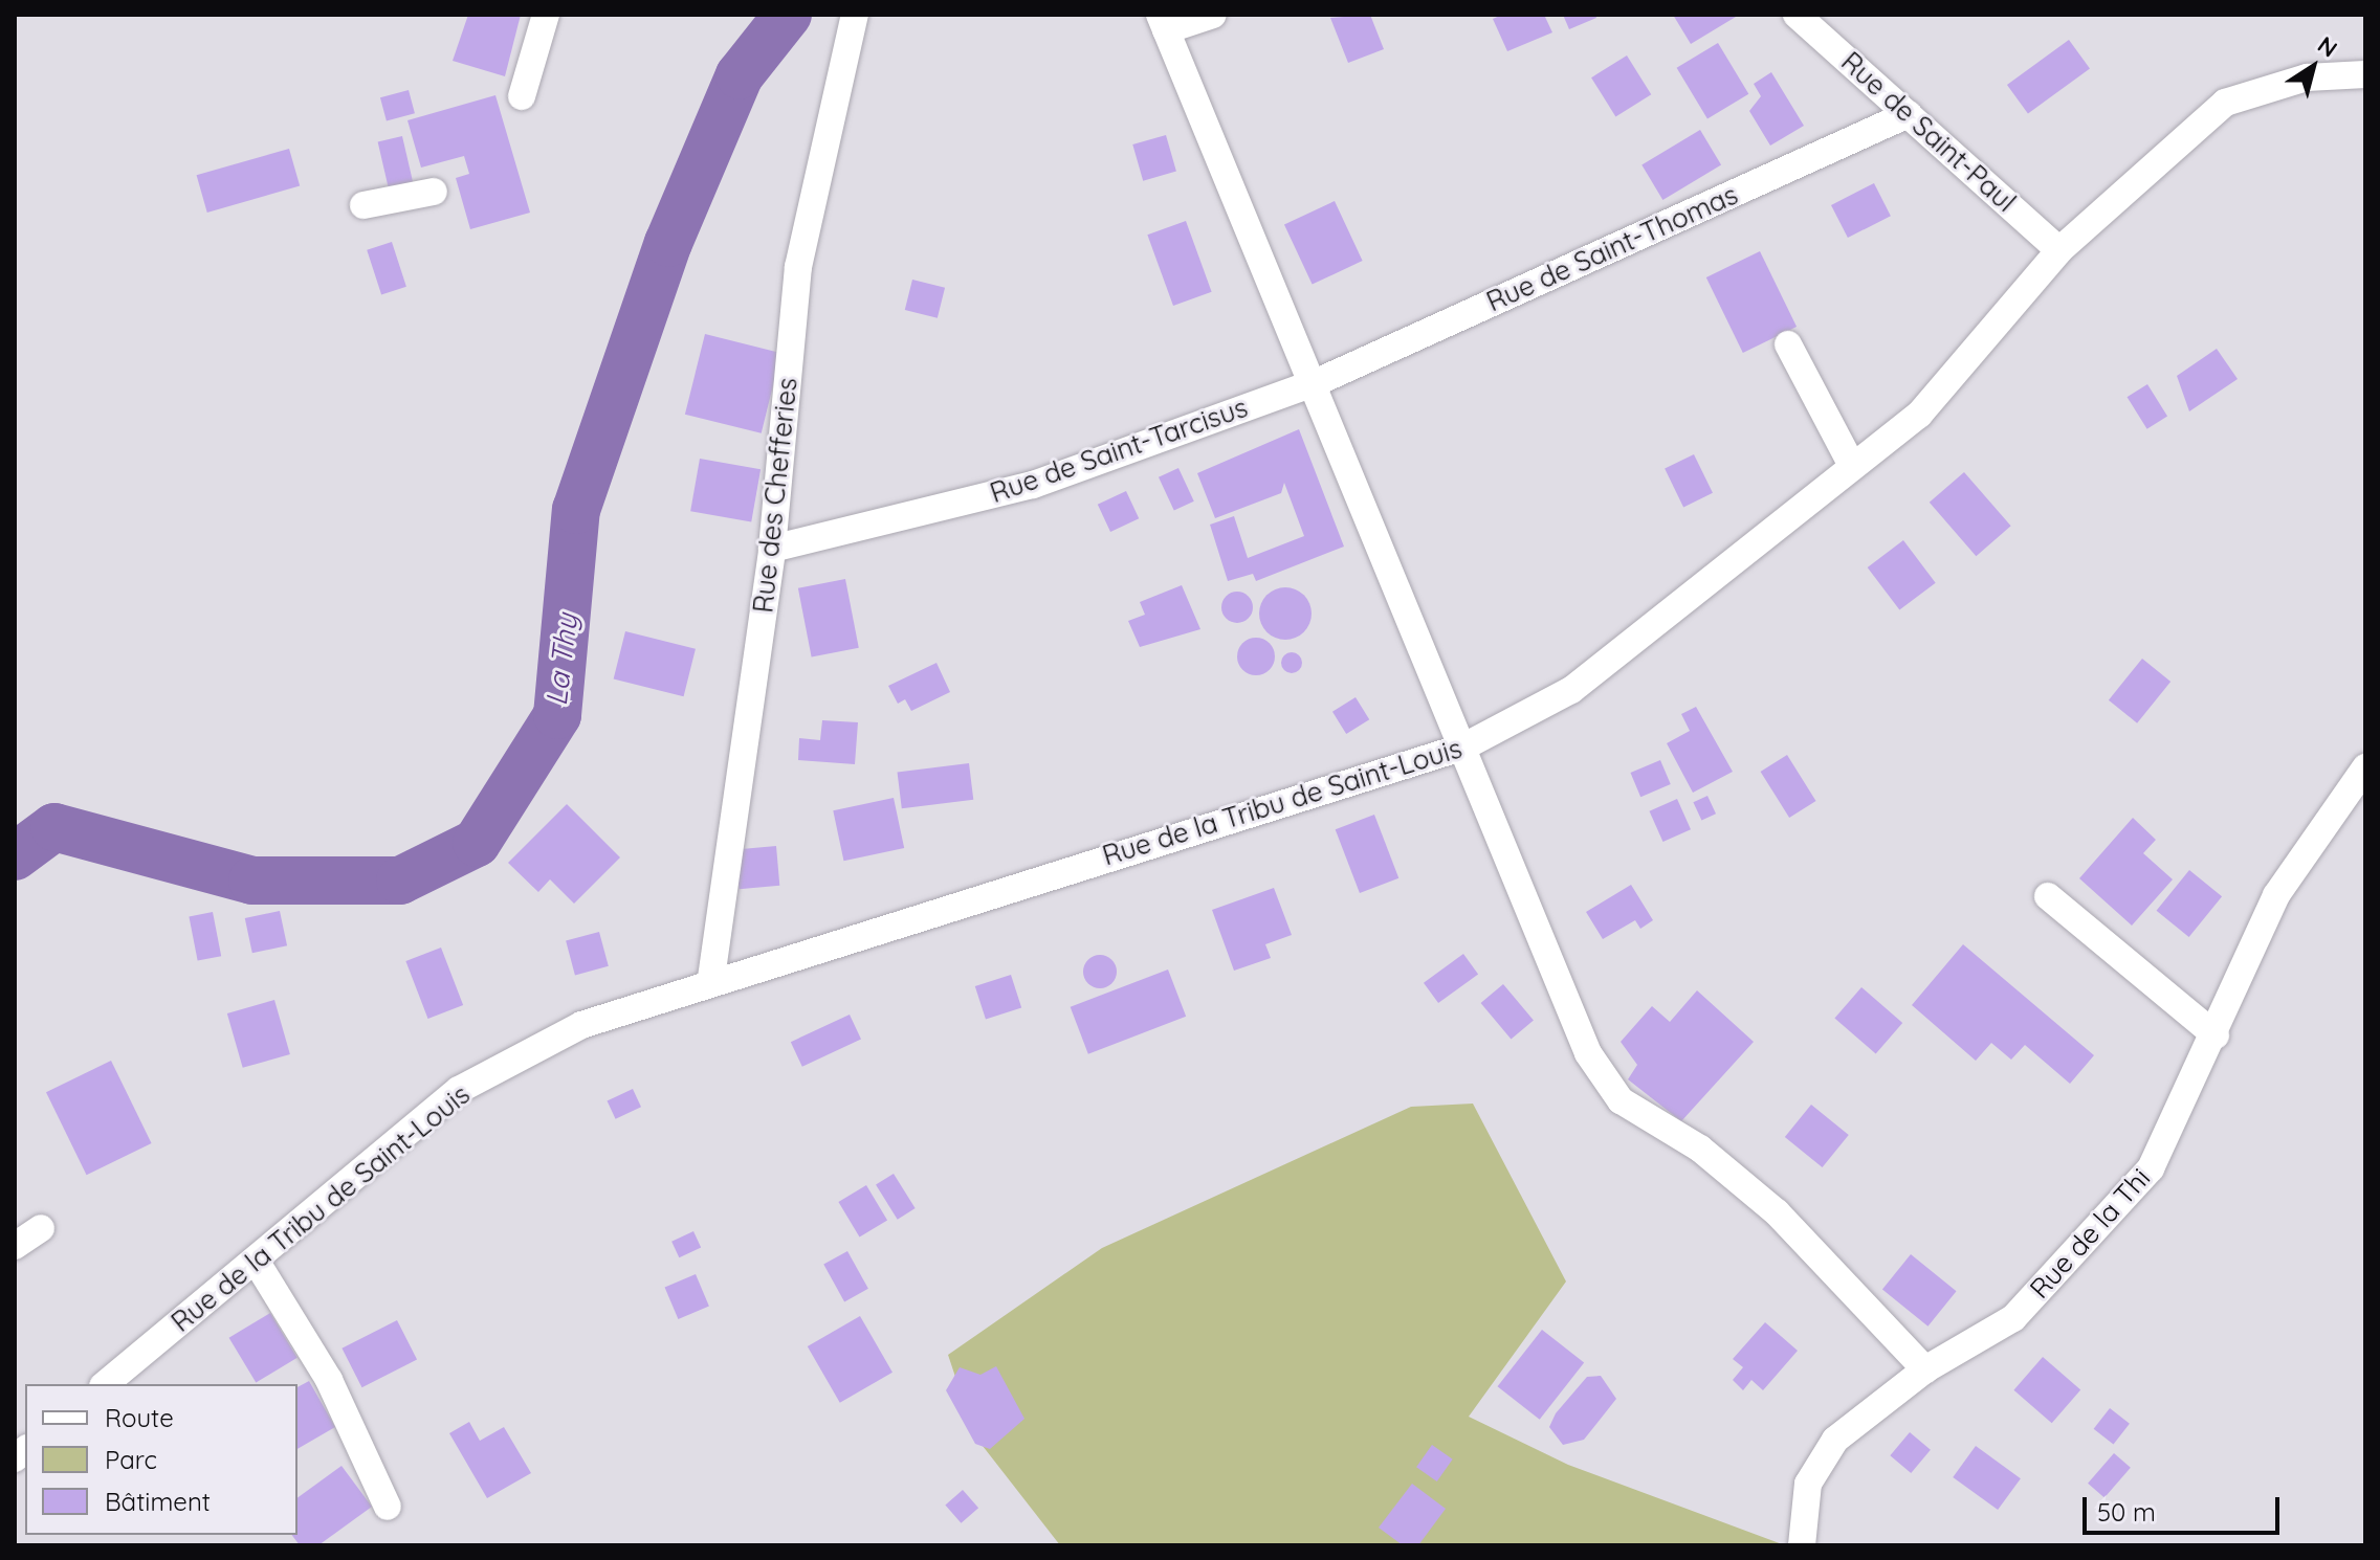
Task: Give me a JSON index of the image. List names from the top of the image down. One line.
{"streets":{"street":["Rue de Saint-Paul","Rue de Saint-Thomas","Rue de Saint-Tarcisus","Rue des Chefferies","Rue de la Tribu de Saint-Louis","Rue de la Thi"]},"crossings":[["Rue de Saint-Paul","Rue de Saint-Thomas"],["Rue de Saint-Paul","Rue de la Tribu de Saint-Louis"],["Rue de Saint-Thomas","Rue de Saint-Tarcisus"],["Rue de Saint-Tarcisus","Rue des Chefferies"],["Rue des Chefferies","Rue de la Tribu de Saint-Louis"]],"water":["La Thy"],"legend":["Route","Parc","Bâtiment"],"scale_bar":"50 m","north":"top right"}
